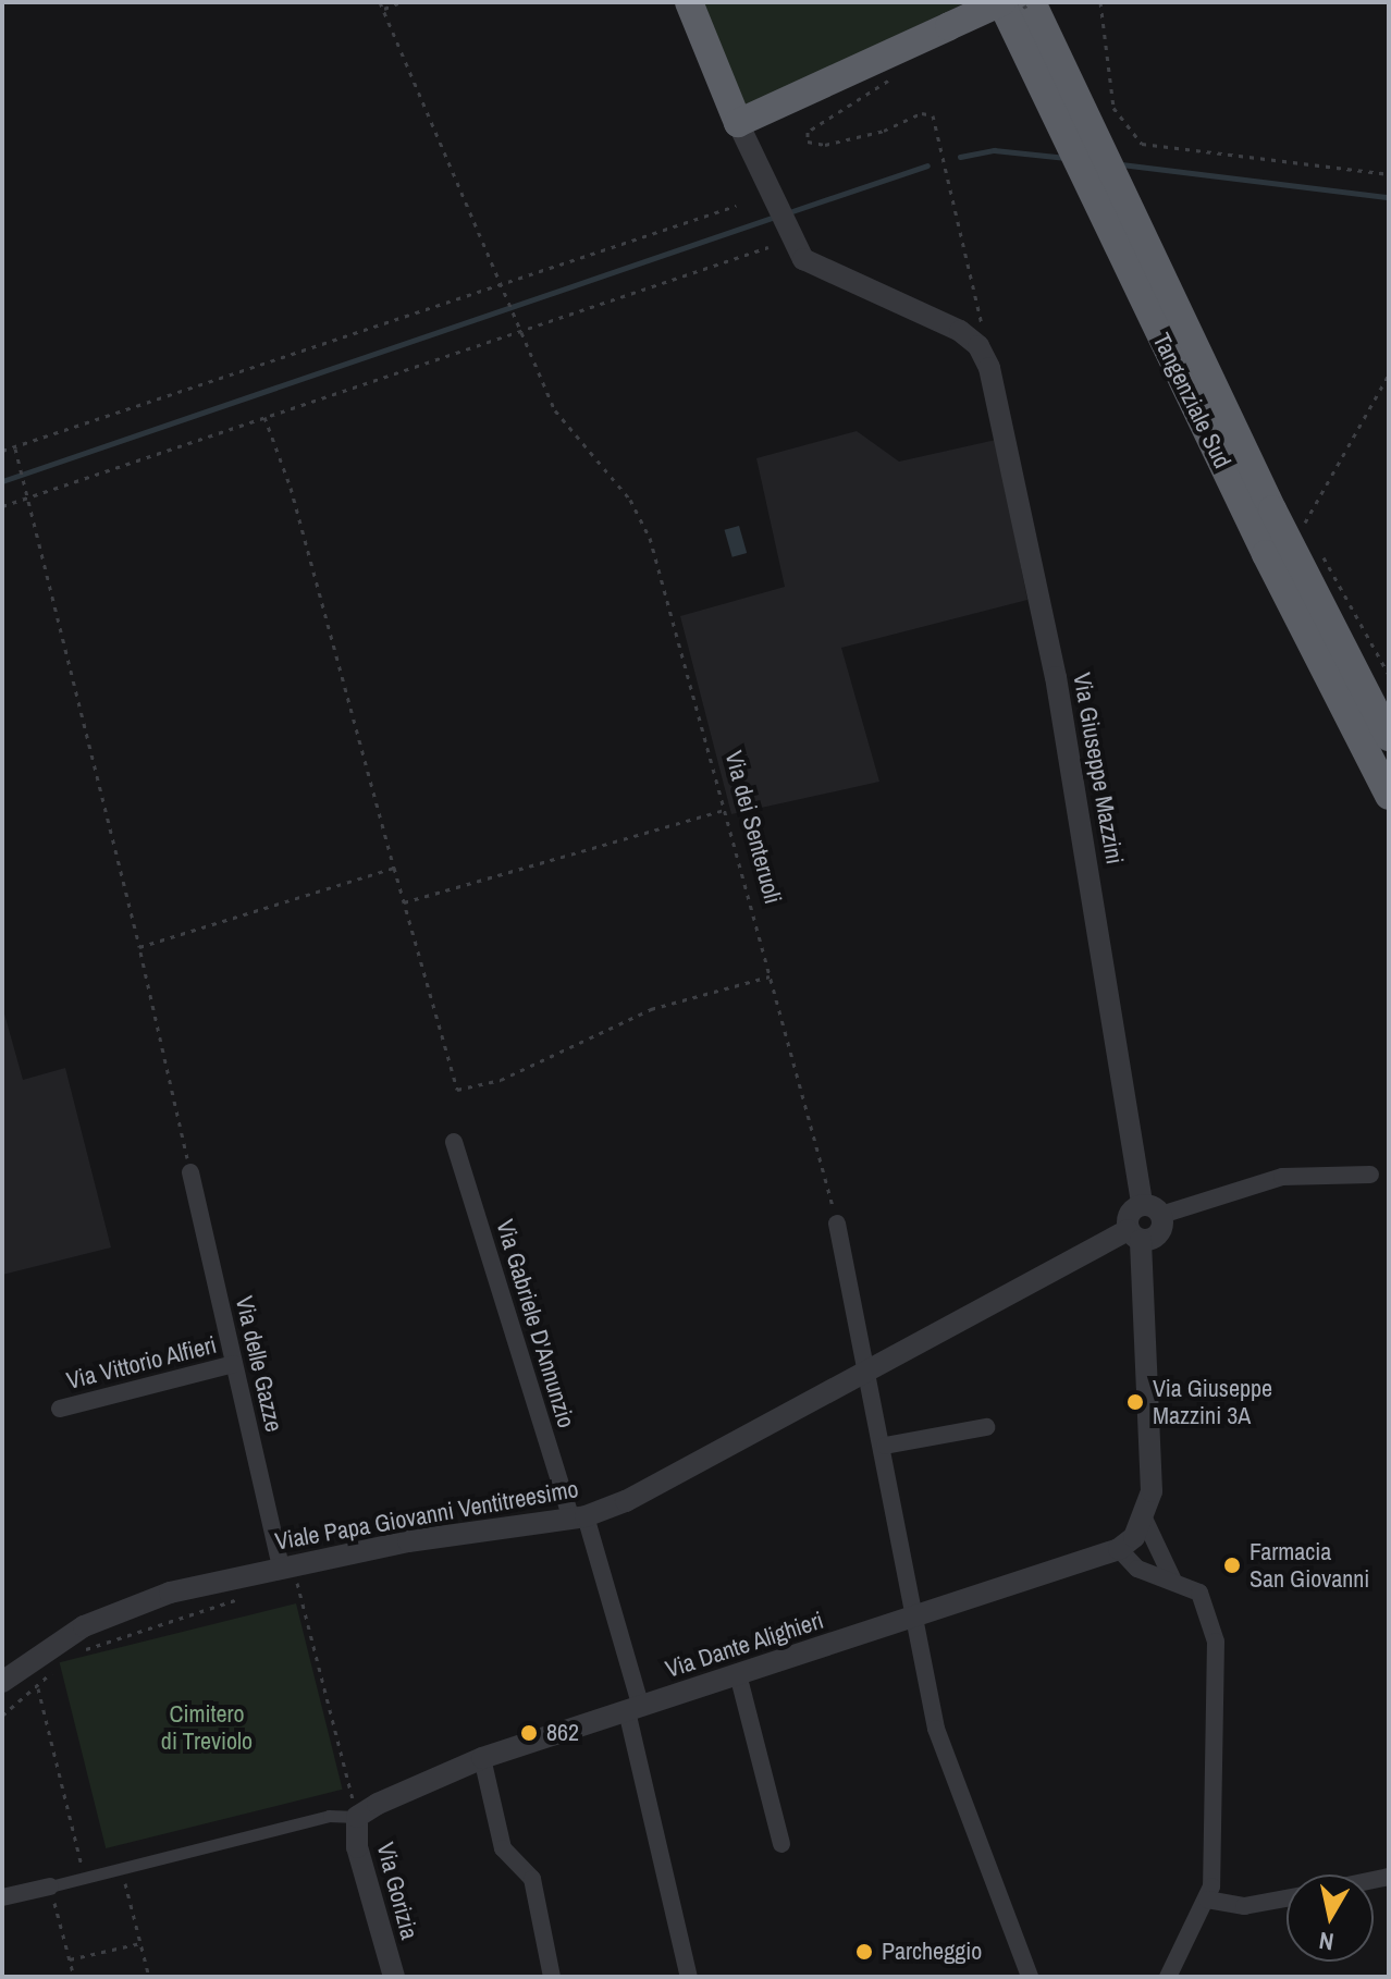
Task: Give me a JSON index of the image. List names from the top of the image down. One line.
{"streets":{"highway":["Tangenziale Sud"],"street":["Via Giuseppe Mazzini","Via Gabriele D'Annunzio","Via Vittorio Alfieri","Via delle Gazze","Viale Papa Giovanni Ventitreesimo","Via Dante Alighieri","Via Gorizia"],"path":["Via dei Senteruoli"]},"crossings":[["Via Gabriele D'Annunzio","Viale Papa Giovanni Ventitreesimo"],["Via Gabriele D'Annunzio","Via Dante Alighieri"],["Via Vittorio Alfieri","Via delle Gazze"],["Via delle Gazze","Viale Papa Giovanni Ventitreesimo"],["Via Dante Alighieri","Via Gorizia"]],"parks":["Cimitero di Treviolo"],"places":["Via Giuseppe Mazzini 3A","Farmacia San Giovanni","862","Parcheggio"],"north":"bottom"}
